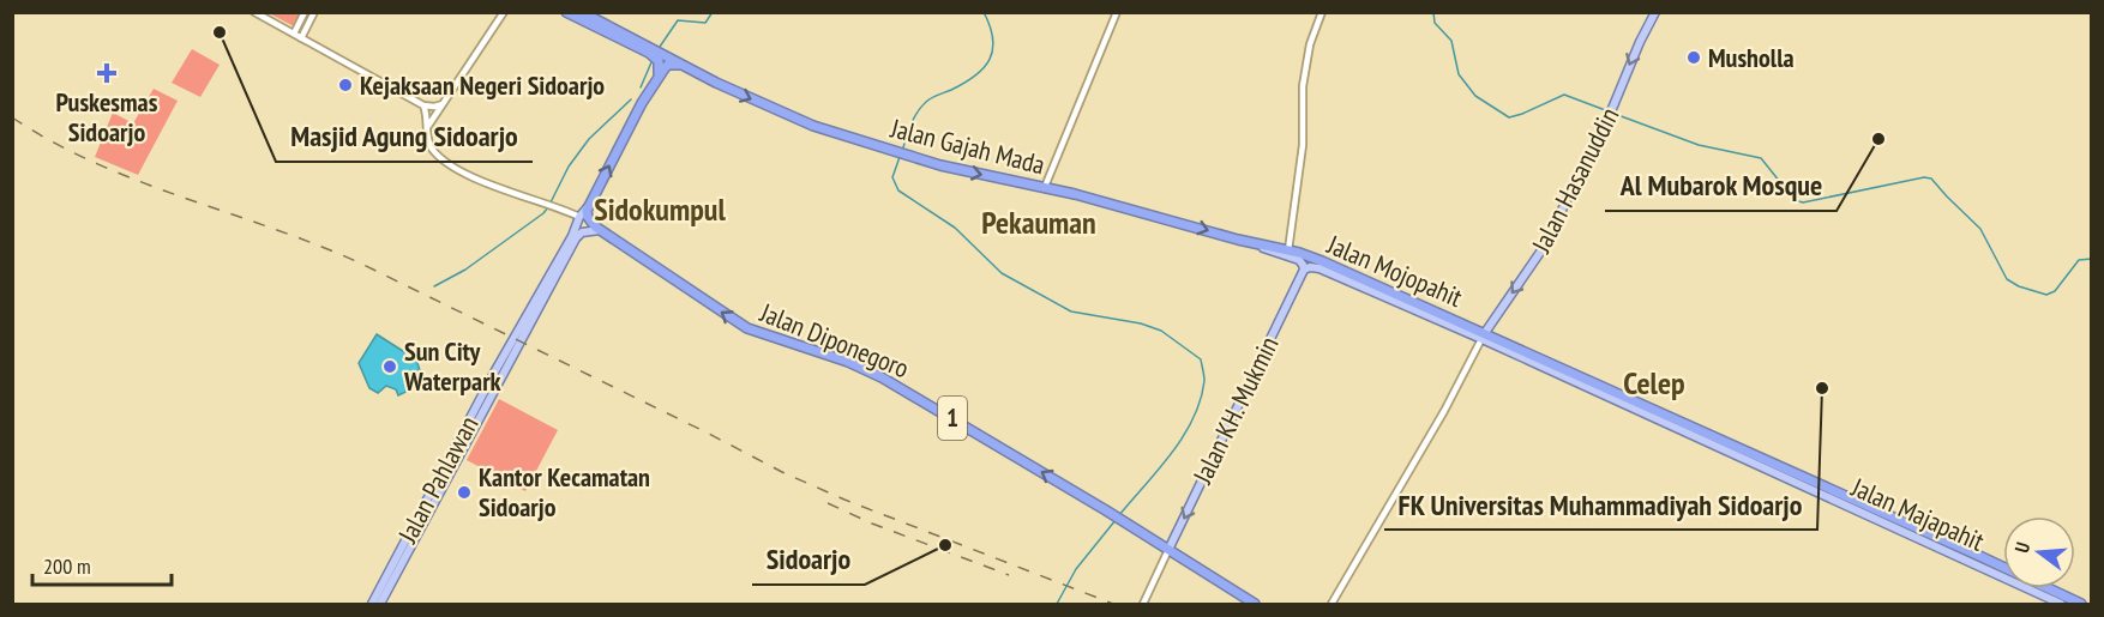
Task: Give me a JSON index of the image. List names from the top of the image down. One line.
{"streets":{"highway":["Jalan Gajah Mada","Jalan Mojopahit","Jalan Diponegoro","1","Jalan Majapahit"],"main road":["Jalan Hasanuddin","Jalan KH. Mukmin","Jalan Pahlawan"]},"crossings":[["Jalan Gajah Mada","Jalan Mojopahit"],["Jalan Gajah Mada","Jalan KH. Mukmin"],["Jalan Hasanuddin","Jalan Mojopahit"],["Jalan Hasanuddin","Jalan Majapahit"],["Jalan Mojopahit","Jalan KH. Mukmin"],["Jalan Mojopahit","Jalan Majapahit"],["Jalan Diponegoro","Jalan KH. Mukmin"],["Jalan Diponegoro","1"],["Jalan KH. Mukmin","1"]],"one_way":["Jalan Gajah Mada","Jalan Hasanuddin","Jalan Diponegoro","Jalan KH. Mukmin"],"districts":["Sidokumpul","Pekauman","Celep"],"places":{"other":["Masjid Agung Sidoarjo","Musholla","Kejaksaan Negeri Sidoarjo","Al Mubarok Mosque","Sun City Waterpark","FK Universitas Muhammadiyah Sidoarjo","Kantor Kecamatan Sidoarjo","Sidoarjo"],"health":["Puskesmas Sidoarjo"]},"scale_bar":"200 m","north":"left"}
